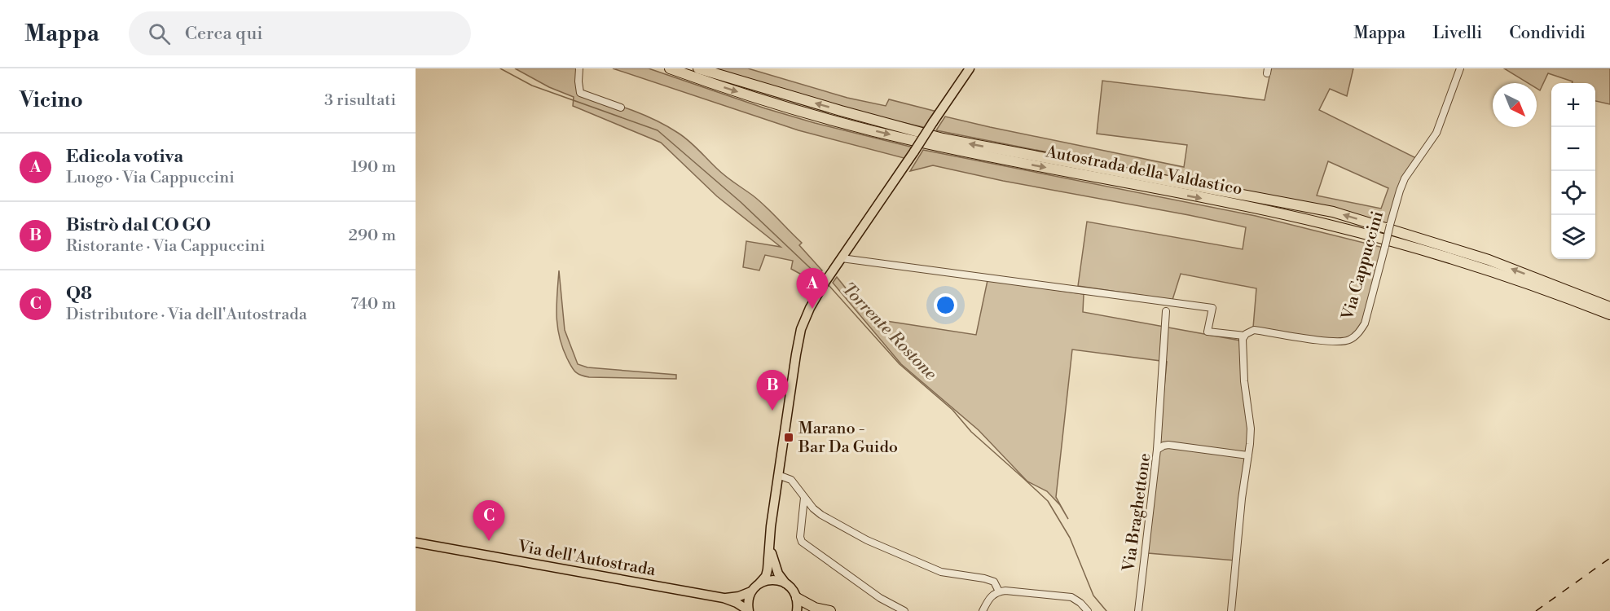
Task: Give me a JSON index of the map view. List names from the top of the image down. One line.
{"streets":{"highway":["Autostrada della Valdastico"],"main road":["Via dell'Autostrada"],"street":["Via Cappuccini","Via Braghettone"]},"water":["Torrente Rostone"],"places":{"transit":["Marano - Bar Da Guido"]},"north":"bottom right","page":{"header":"Mappa","search":"Cerca qui","nav":["Mappa","Livelli","Condividi"],"heading":["Vicino","3 risultati"],"map_buttons":["+","−"],"list":[{"mark":"A","name":"Edicola votiva","note":"Luogo · Via Cappuccini","value":"190 m"},{"mark":"B","name":"Bistrò dal CO GO","note":"Ristorante · Via Cappuccini","value":"290 m"},{"mark":"C","name":"Q8","note":"Distributore · Via dell'Autostrada","value":"740 m"}],"pins":["A","B","C"]}}
